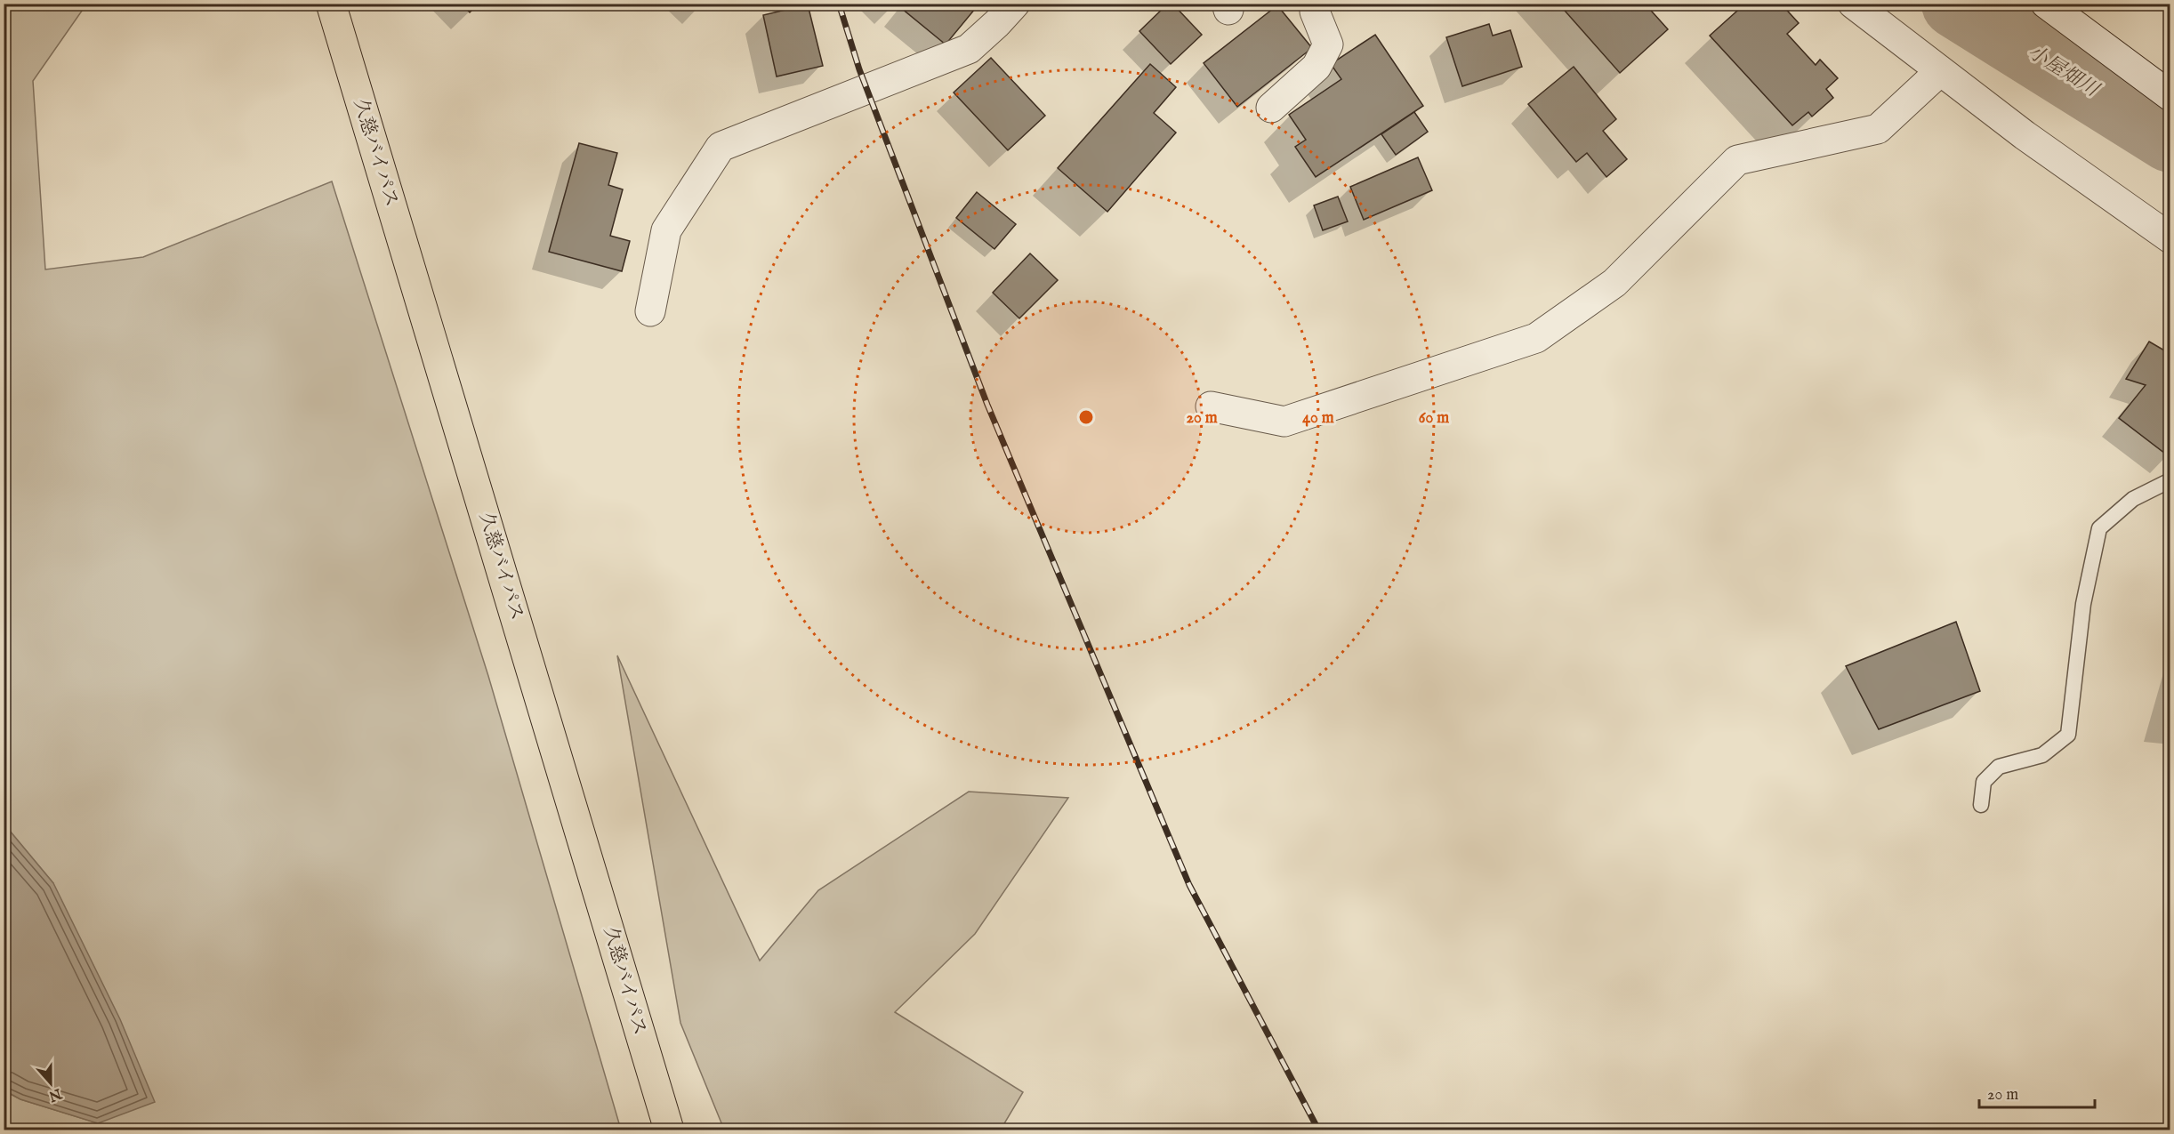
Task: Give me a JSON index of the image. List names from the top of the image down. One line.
{"streets":{"highway":["久慈バイパス"]},"water":["小屋畑川"],"scale_bar":"20 m","north":"bottom","rings":["20 m","40 m","60 m"]}
